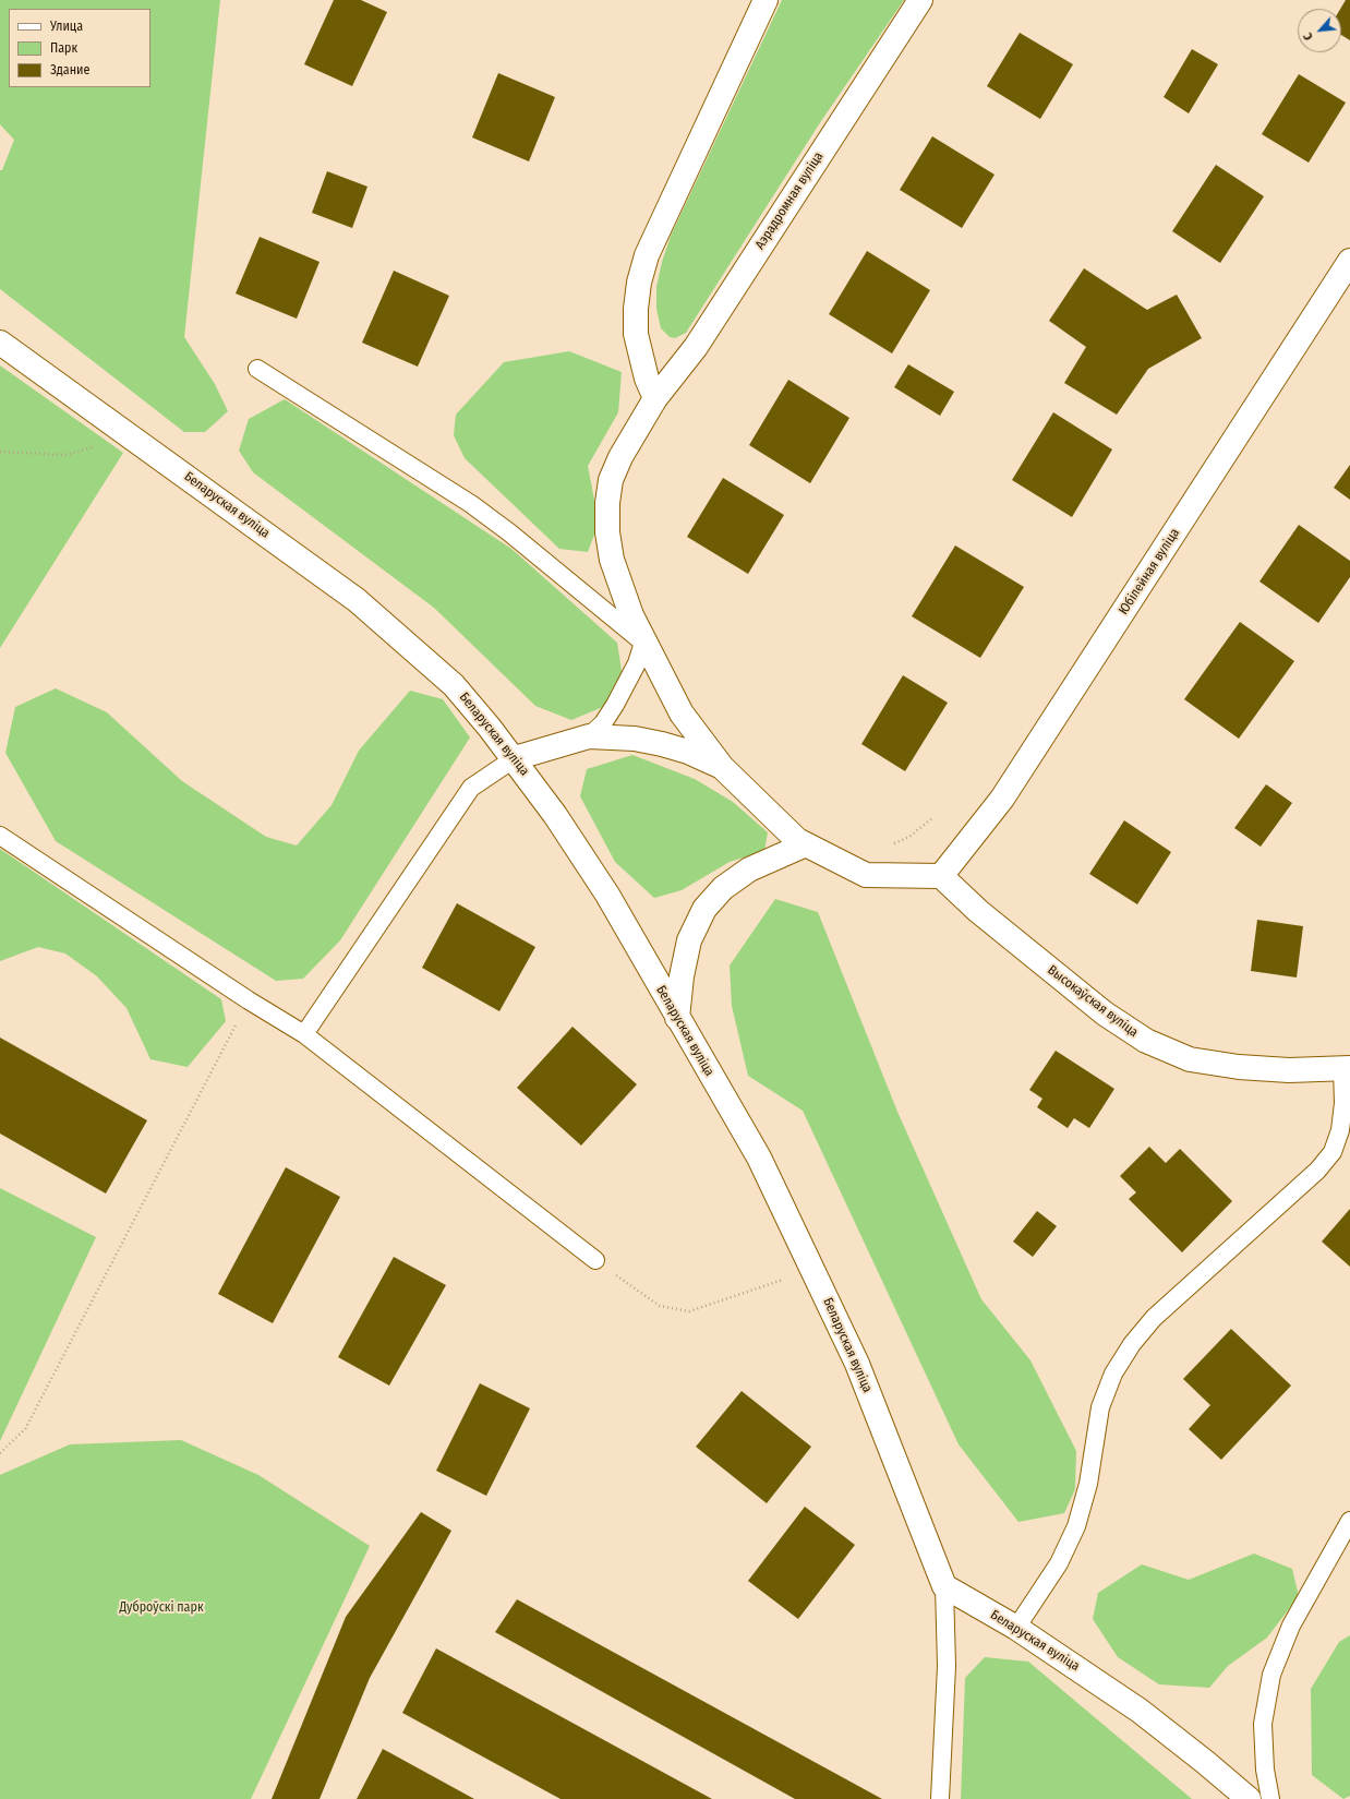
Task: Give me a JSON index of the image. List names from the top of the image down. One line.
{"streets":{"street":["Аэрадромная вуліца","Беларуская вуліца","Юбілейная вуліца","Высокаўская вуліца"]},"crossings":[["Юбілейная вуліца","Высокаўская вуліца"]],"parks":["Дуброўскі парк"],"legend":["Улица","Парк","Здание"],"north":"bottom left"}
